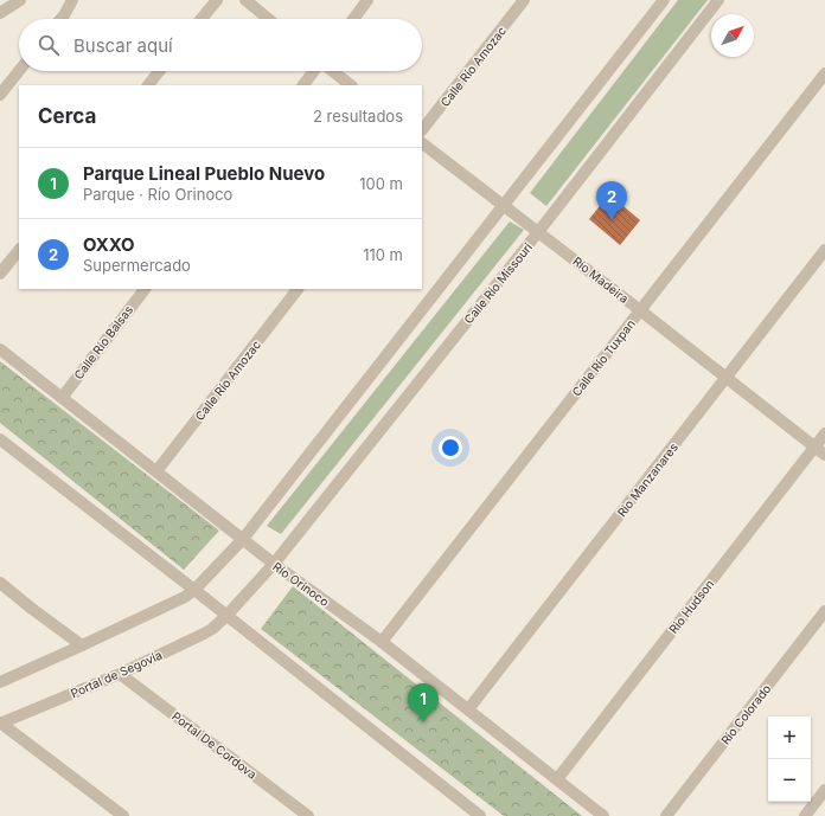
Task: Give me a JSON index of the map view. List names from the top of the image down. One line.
{"streets":{"street":["Calle Río Amozac","Río Madeira","Calle Río Missouri","Calle Río Balsas","Calle Río Tuxpan","Rio Manzanares","Río Orinoco","Rio Hudson","Portal de Segovia","Río Colorado","Portal De Cordova"]},"crossings":[["Calle Río Amozac","Río Orinoco"],["Río Madeira","Calle Río Missouri"],["Río Madeira","Calle Río Tuxpan"],["Río Madeira","Rio Manzanares"],["Río Madeira","Rio Hudson"],["Calle Río Missouri","Río Orinoco"],["Calle Río Missouri","Portal de Segovia"],["Calle Río Balsas","Río Orinoco"],["Calle Río Tuxpan","Río Orinoco"],["Rio Manzanares","Río Orinoco"],["Río Orinoco","Rio Hudson"],["Portal de Segovia","Portal De Cordova"]],"north":"top right","page":{"search":"Buscar aquí","heading":["Cerca","2 resultados"],"list":[{"mark":"1","name":"Parque Lineal Pueblo Nuevo","note":"Parque · Río Orinoco","value":"100 m"},{"mark":"2","name":"OXXO","note":"Supermercado","value":"110 m"}],"pins":["2","1"],"map_buttons":["+","−"]}}
